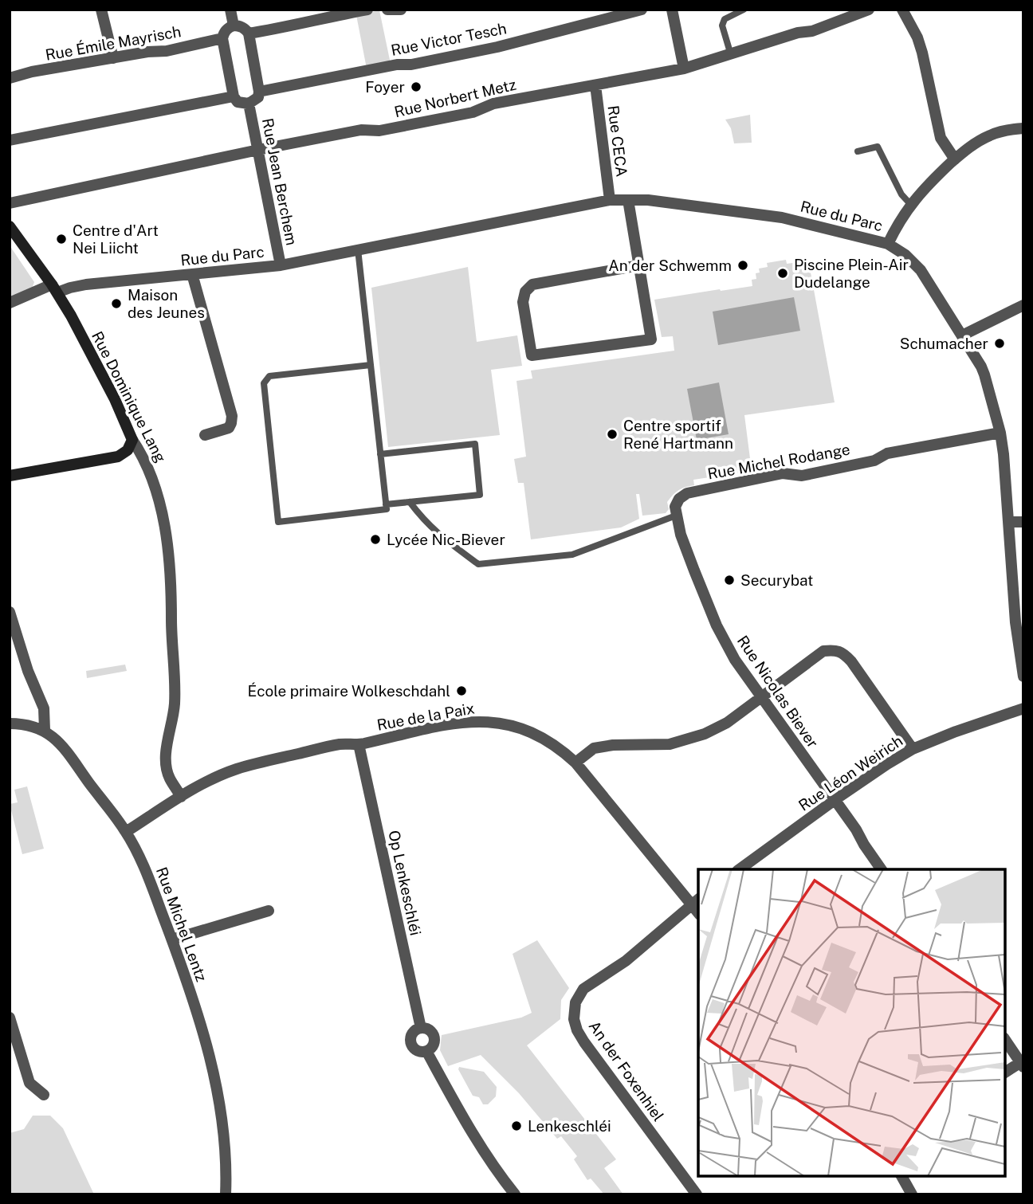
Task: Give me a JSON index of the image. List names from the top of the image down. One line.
{"streets":{"main road":["Rue Dominique Lang"],"street":["Rue Victor Tesch","Rue Émile Mayrisch","Rue Norbert Metz","Rue CECA","Rue Jean Berchem","Rue du Parc","Rue Michel Rodange","Rue Nicolas Biever","Rue de la Paix","Rue Léon Weirich","Op Lenkeschléi","Rue Michel Lentz","An der Foxenhiel"]},"crossings":[["Rue Victor Tesch","Rue Jean Berchem"],["Rue Norbert Metz","Rue CECA"],["Rue Norbert Metz","Rue Jean Berchem"],["Rue CECA","Rue du Parc"],["Rue Jean Berchem","Rue du Parc"],["Rue du Parc","Rue Dominique Lang"],["Rue du Parc","Rue Michel Rodange"],["Rue Dominique Lang","Rue de la Paix"],["Rue Michel Rodange","Rue Nicolas Biever"],["Rue Nicolas Biever","Rue Léon Weirich"],["Rue de la Paix","Op Lenkeschléi"],["Rue de la Paix","Rue Michel Lentz"],["Rue de la Paix","An der Foxenhiel"]],"places":["Foyer","Centre d'Art Nei Liicht","An der Schwemm","Piscine Plein-Air Dudelange","Maison des Jeunes","Schumacher","Centre sportif René Hartmann","Lycée Nic-Biever","Securybat","École primaire Wolkeschdahl","Lenkeschléi"]}
